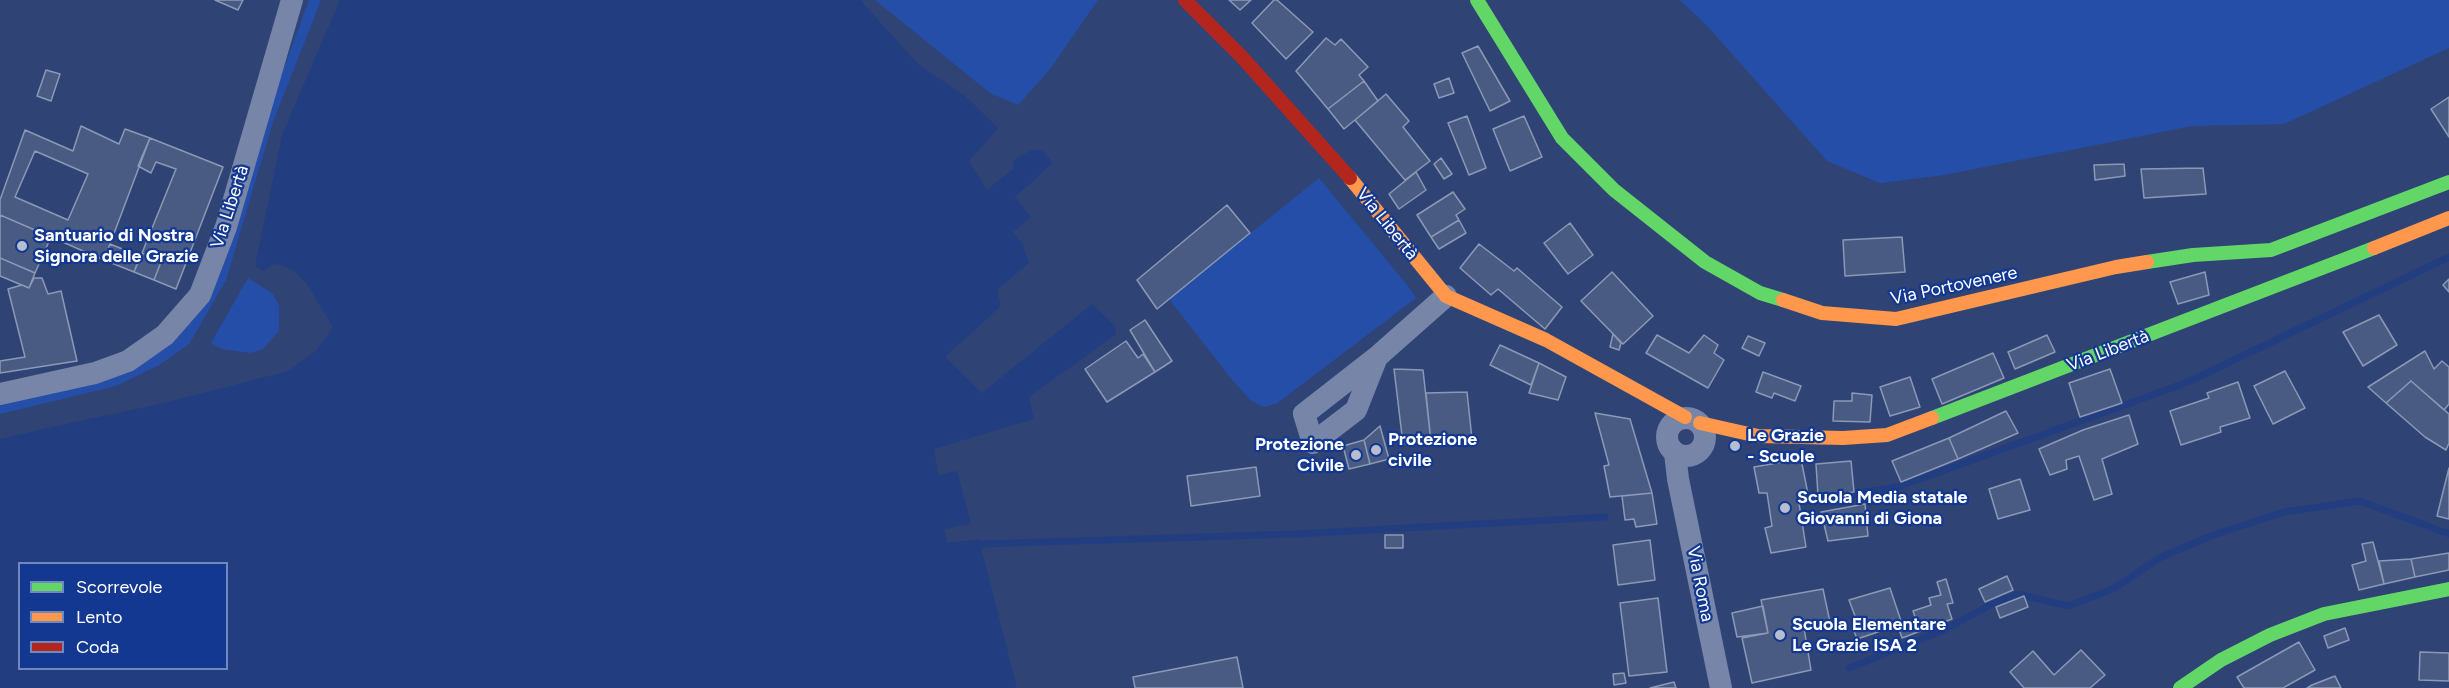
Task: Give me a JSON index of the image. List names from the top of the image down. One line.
{"streets":{"main road":["Via Libertà","Via Portovenere"],"street":["Via Roma"]},"crossings":[["Via Libertà","Via Roma"]],"places":["Santuario di Nostra Signora delle Grazie","Le Grazie - Scuole","Protezione civile","Protezione Civile","Scuola Media statale Giovanni di Giona","Scuola Elementare Le Grazie ISA 2"],"legend":["Scorrevole","Lento","Coda"]}
